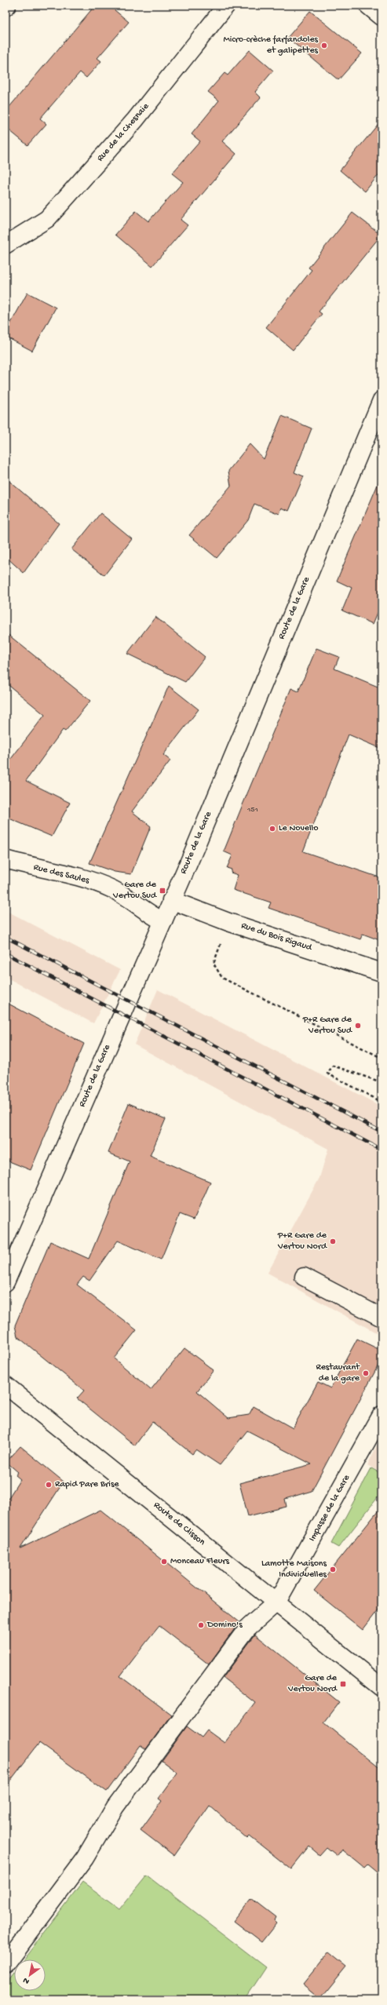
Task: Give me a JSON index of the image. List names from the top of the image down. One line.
{"streets":{"main road":["Rue de la Chesnaie","Route de la Gare","Rue des Saules","Rue du Bois Rigaud","Impasse de la Gare","Route de Clisson"]},"crossings":[["Route de la Gare","Rue des Saules"],["Route de la Gare","Rue du Bois Rigaud"],["Impasse de la Gare","Route de Clisson"]],"places":{"other":["Micro-crèche farfandoles et galipettes","Le Novello","P+R Gare de Vertou Sud","P+R Gare de Vertou Nord","Restaurant de la gare","Rapid Pare Brise","Monceau Fleurs","Lamotte Maisons Individuelles","Domino's"],"transit":["Gare de Vertou Sud","Gare de Vertou Nord"]},"house_numbers":["151"],"north":"bottom left"}
